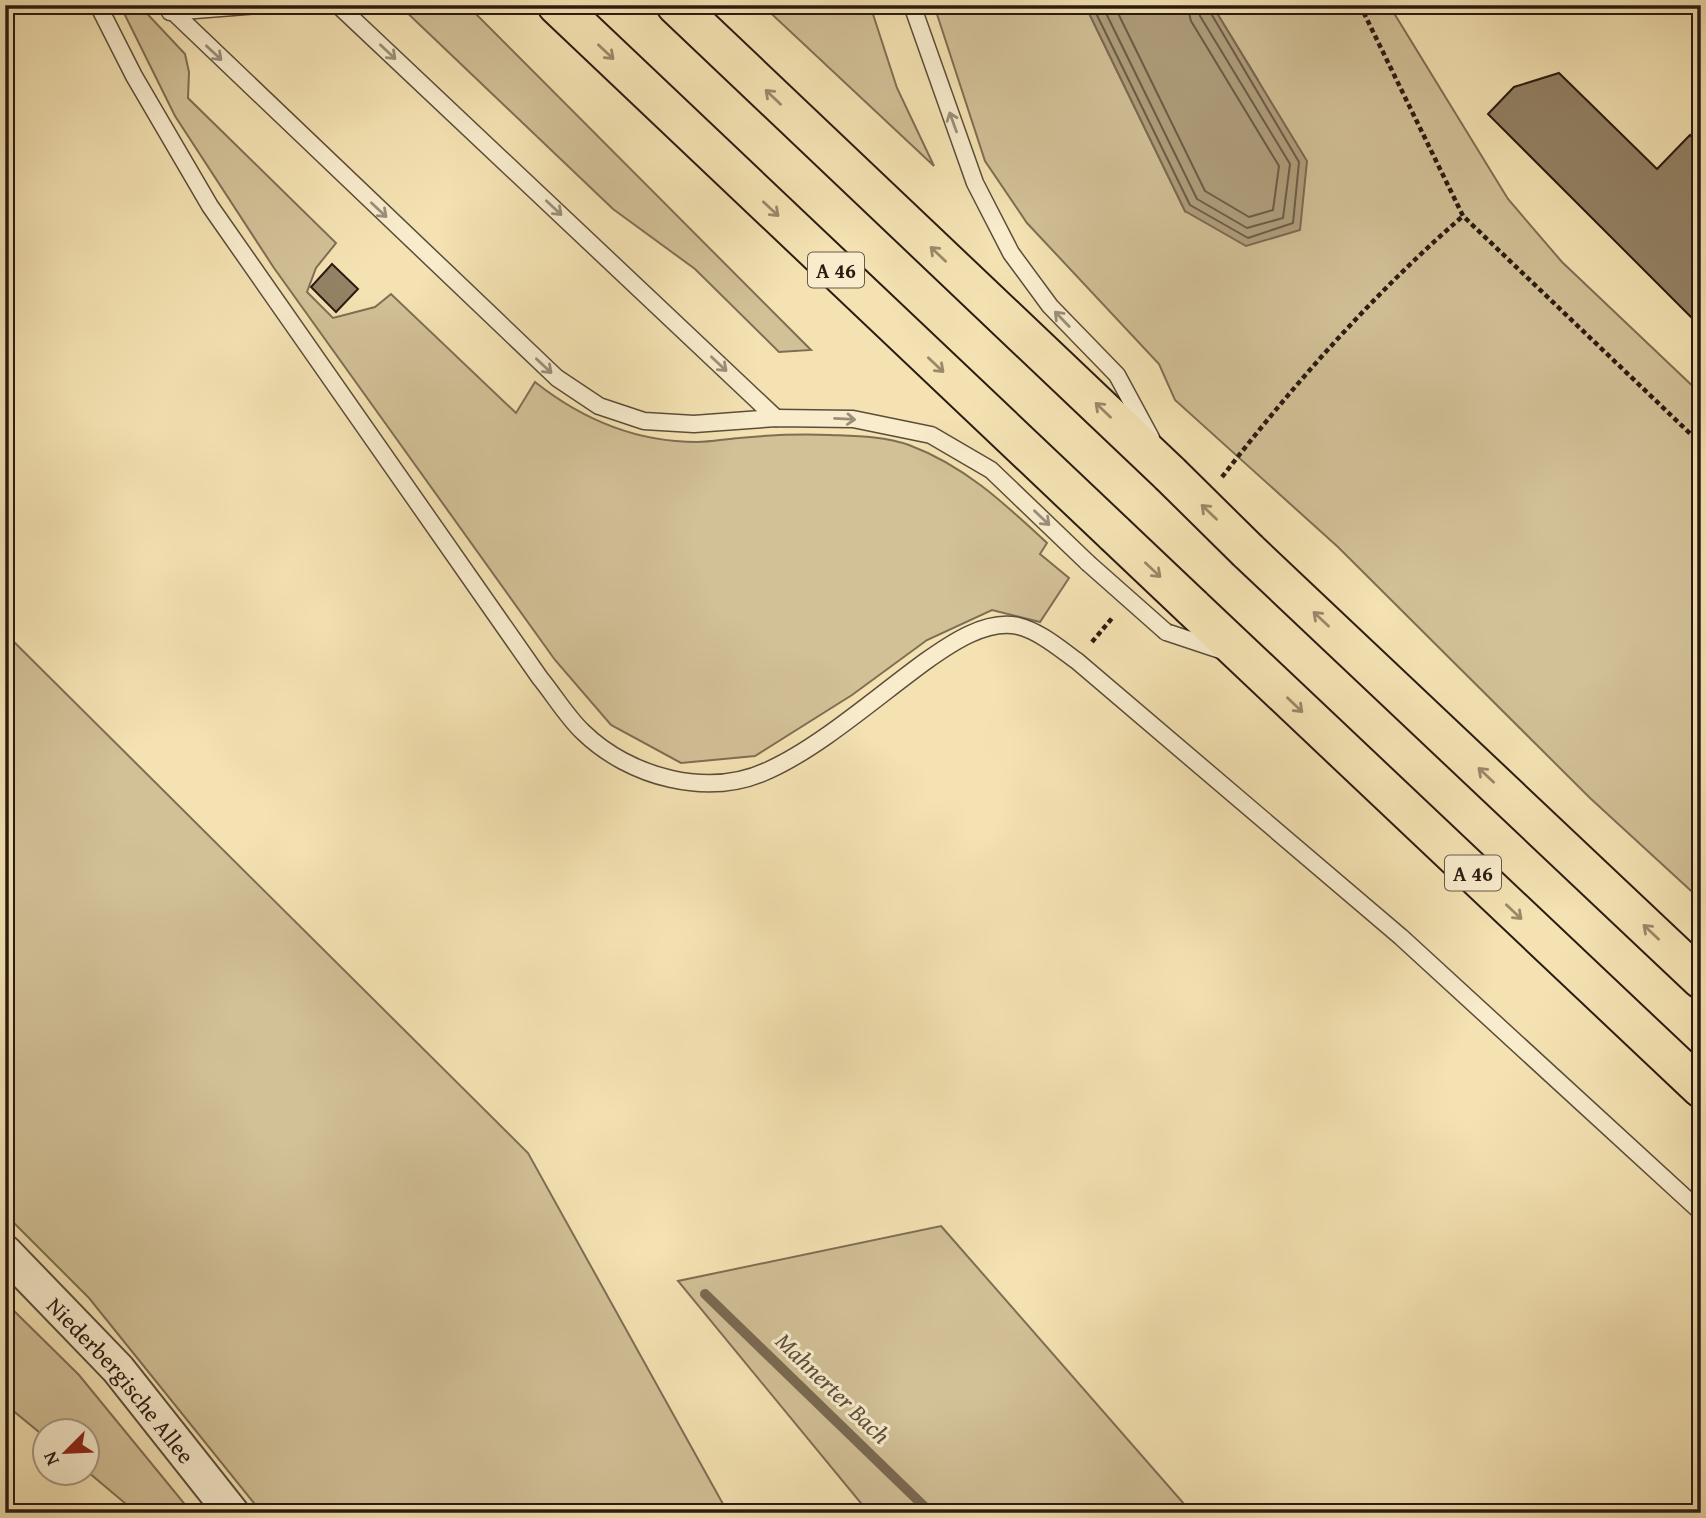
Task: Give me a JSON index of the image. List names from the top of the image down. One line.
{"streets":{"highway":["A 46"],"street":["Niederbergische Allee"]},"water":["Mahnerter Bach"],"north":"bottom left"}
